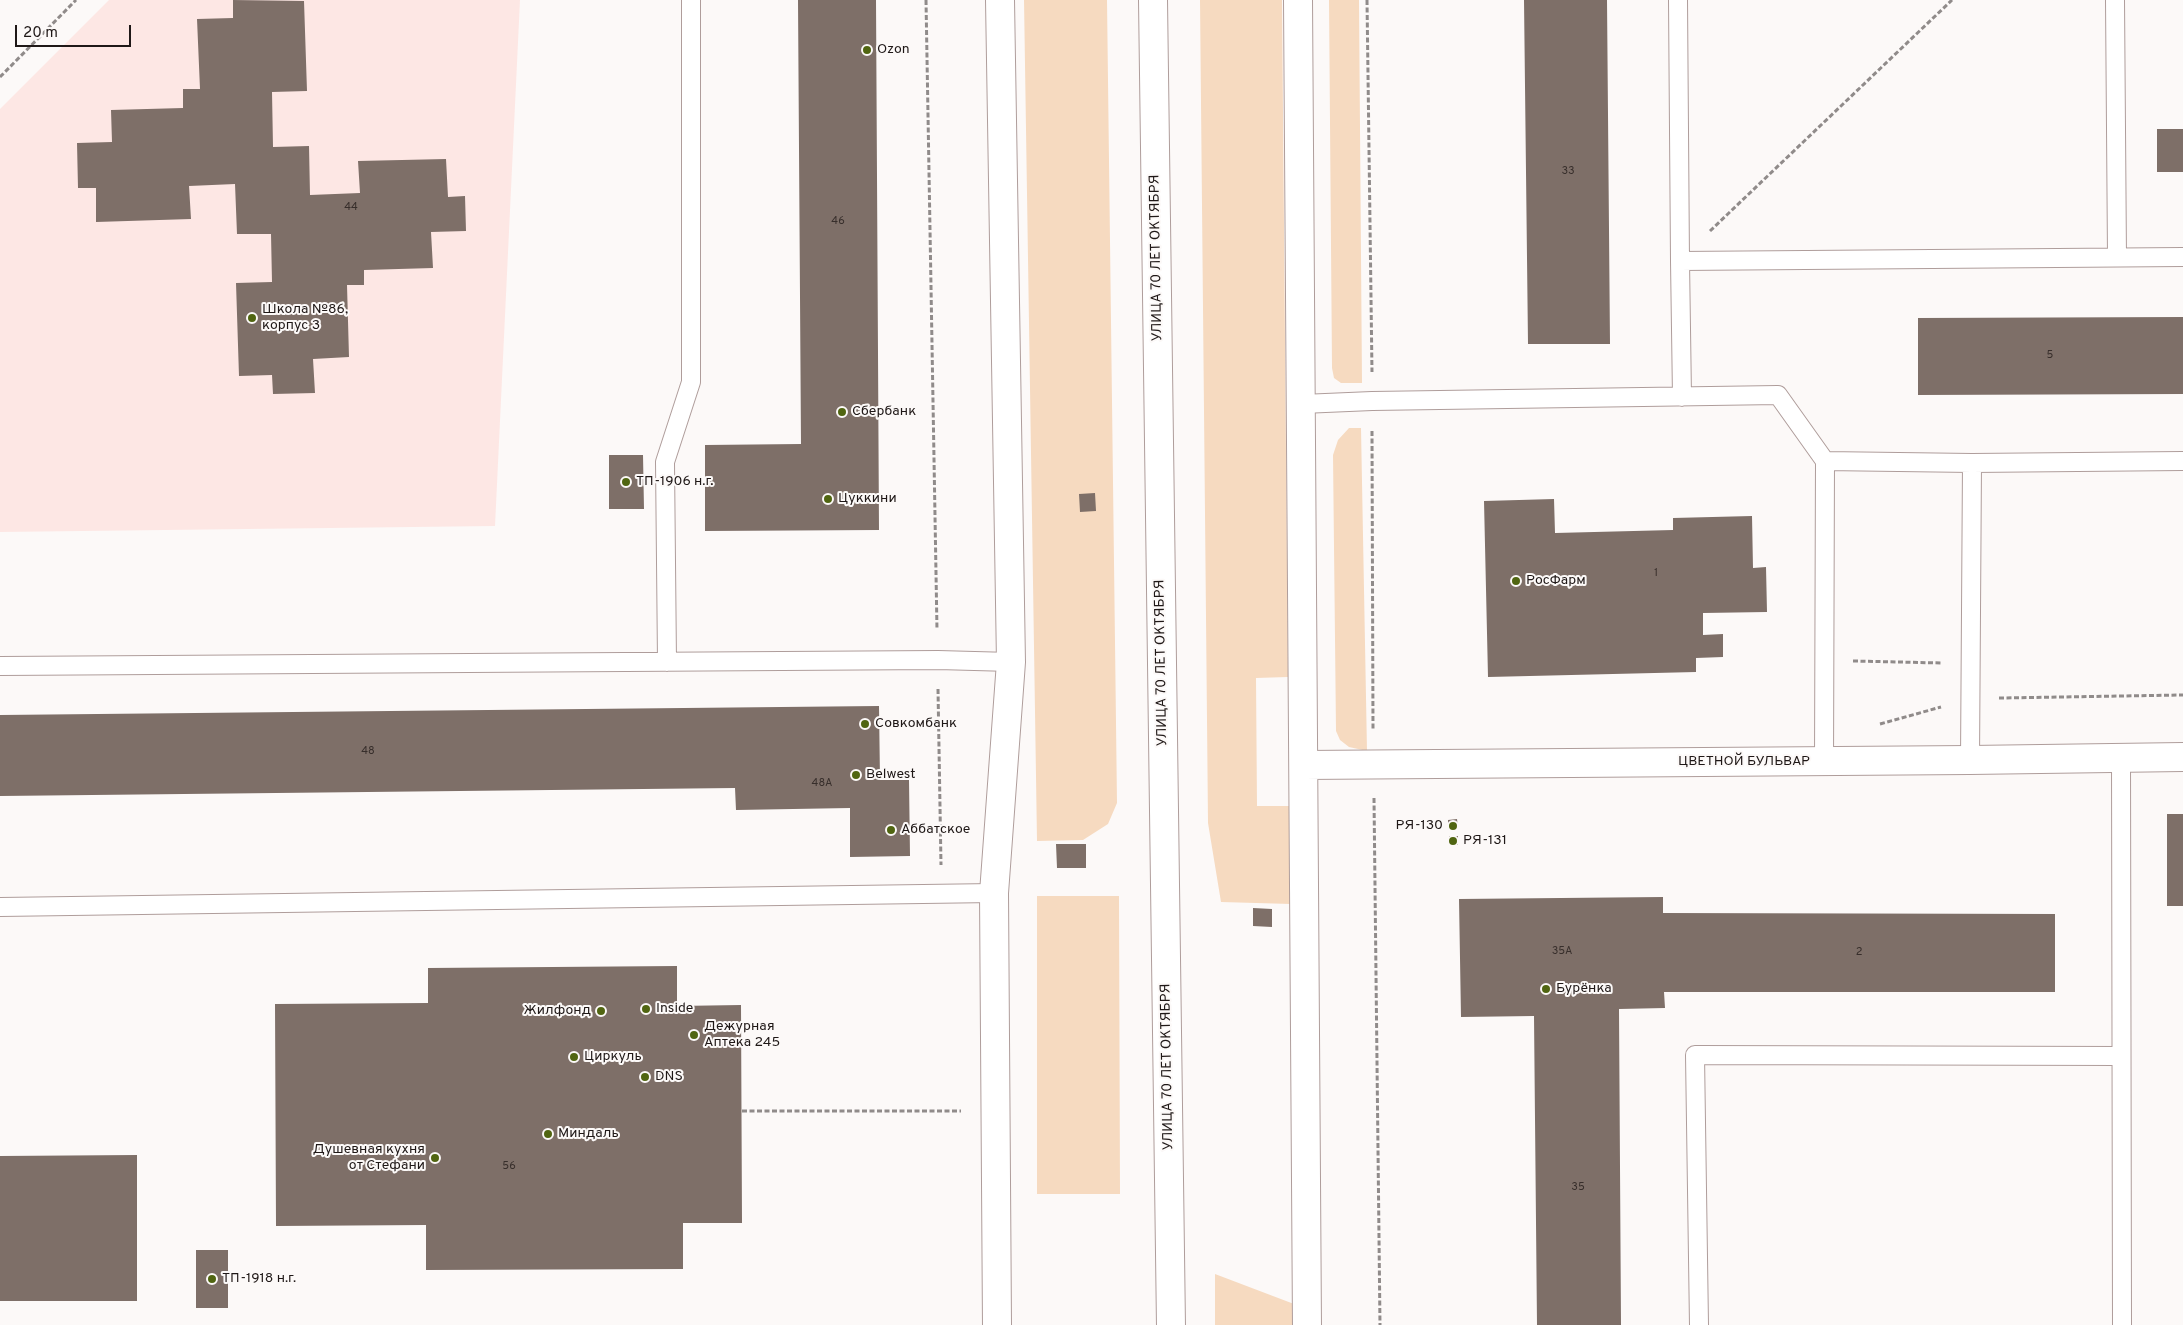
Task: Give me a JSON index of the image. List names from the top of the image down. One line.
{"streets":{"street":["УЛИЦА 70 ЛЕТ ОКТЯБРЯ","ЦВЕТНОЙ БУЛЬВАР"]},"places":["Ozon","Школа №86, корпус 3","Сбербанк","ТП-1906 н.г.","Цуккини","РосФарм","Совкомбанк","Belwest","РЯ-130","Аббатское","РЯ-131","Бурёнка","Inside","Жилфонд","Дежурная Аптека 245","Циркуль","DNS","Миндаль","Душевная кухня от Стефани","ТП-1918 н.г."],"house_numbers":["33","44","46","5","1","48","48А","35А","2","56","35"],"scale_bar":"20 m"}
